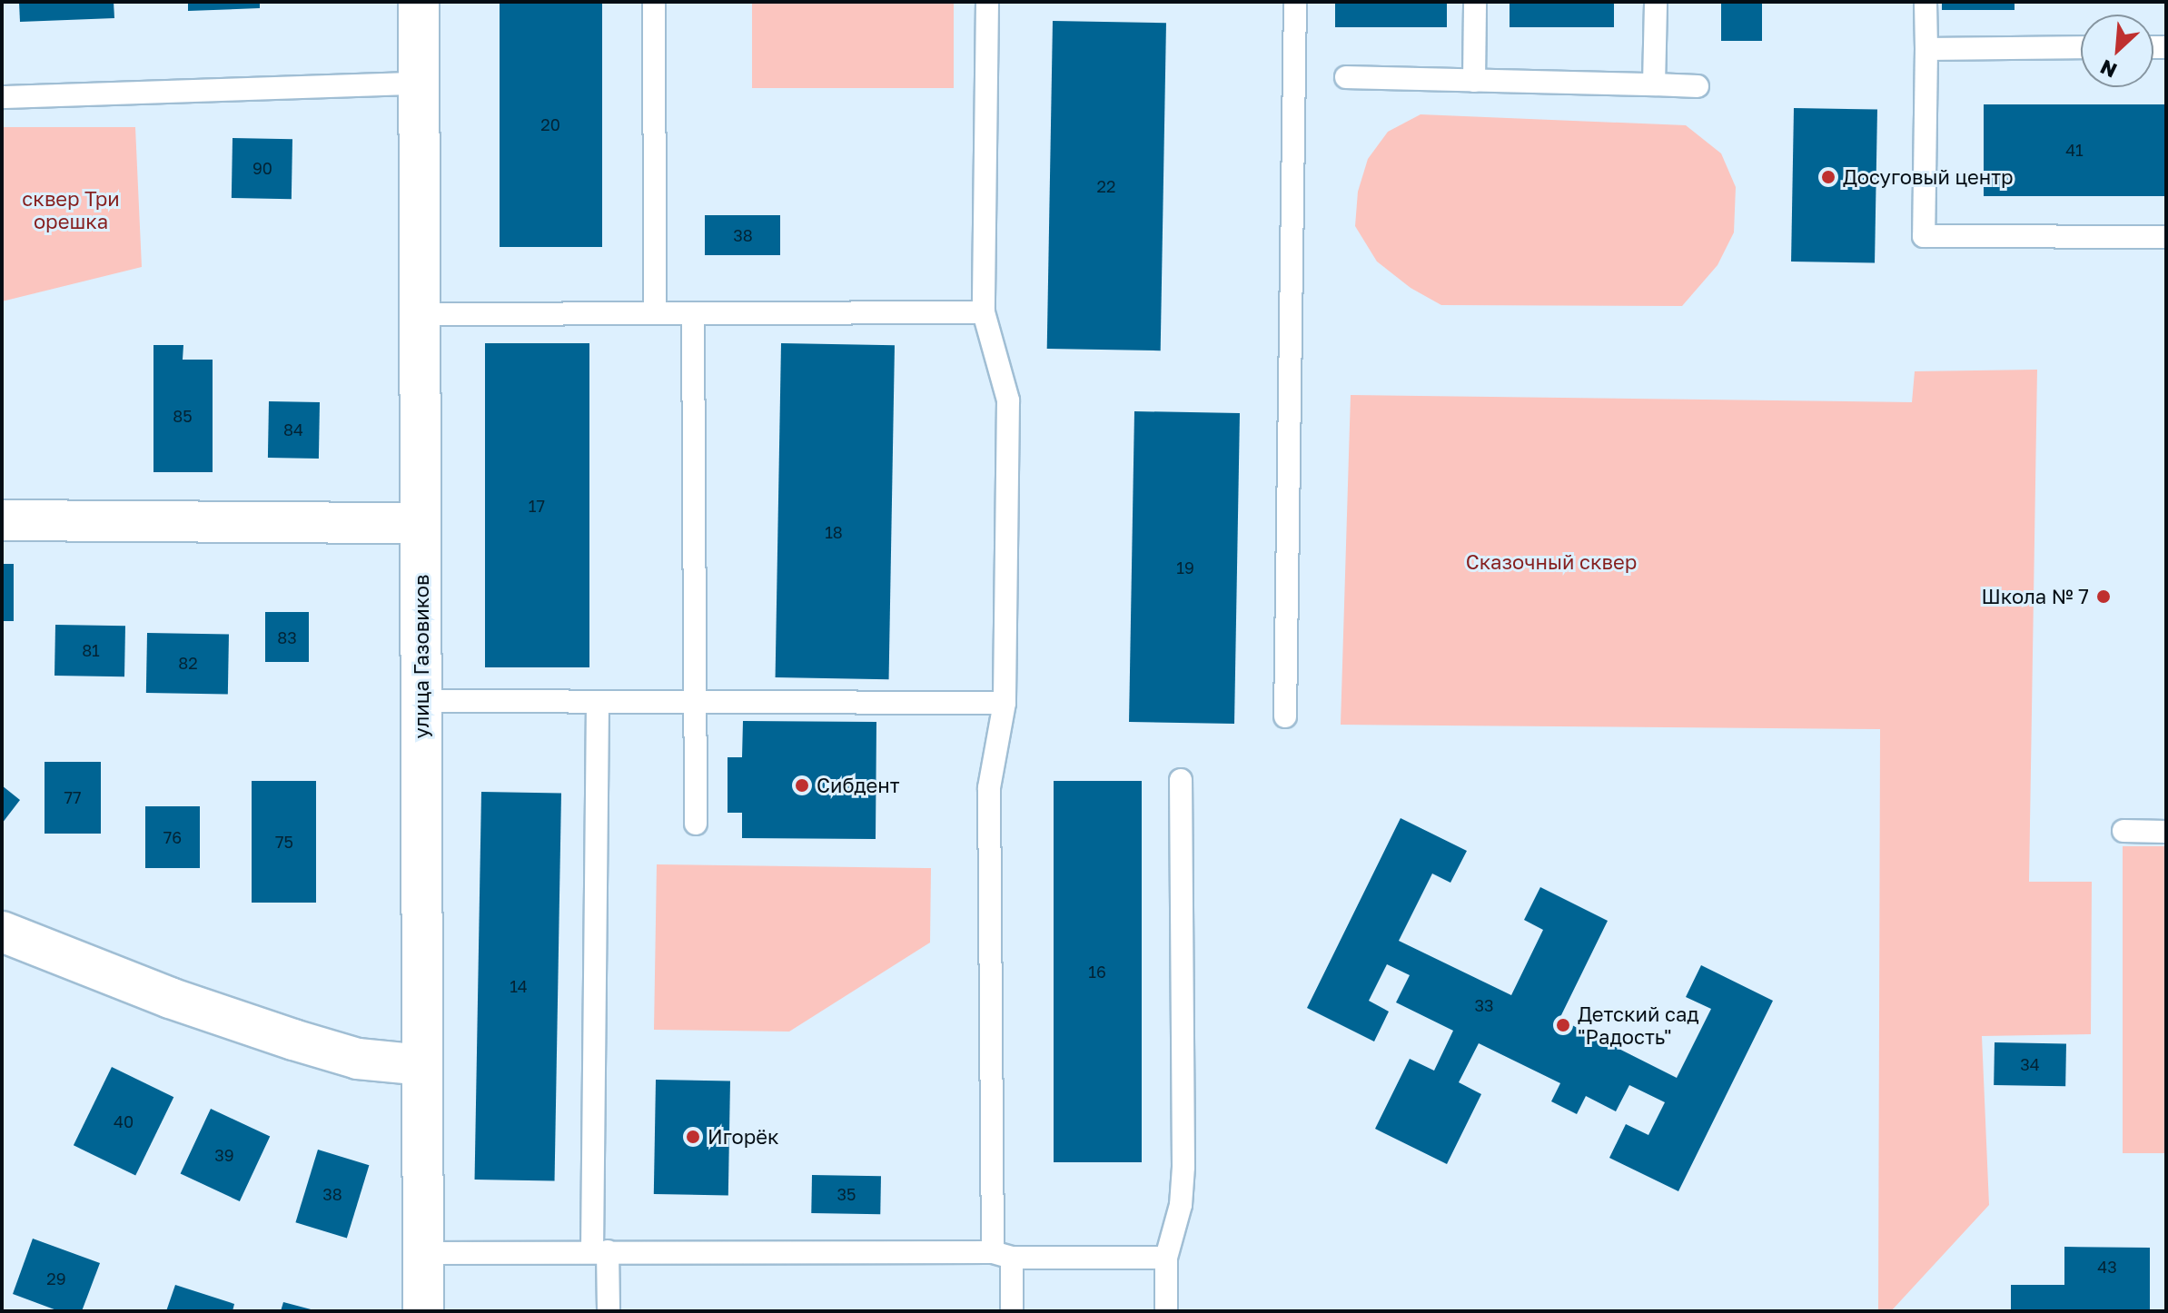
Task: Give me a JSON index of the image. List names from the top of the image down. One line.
{"streets":{"street":["улица Газовиков"]},"parks":["сквер Три орешка","Сказочный сквер"],"places":["Досуговый центр","Школа № 7","Сибдент","Детский сад \"Радость\"","Игорёк"],"house_numbers":["20","41","90","22","38","85","84","17","18","19","83","81","82","77","76","75","16","14","33","34","40","39","38","35","43","29"],"north":"bottom left"}
